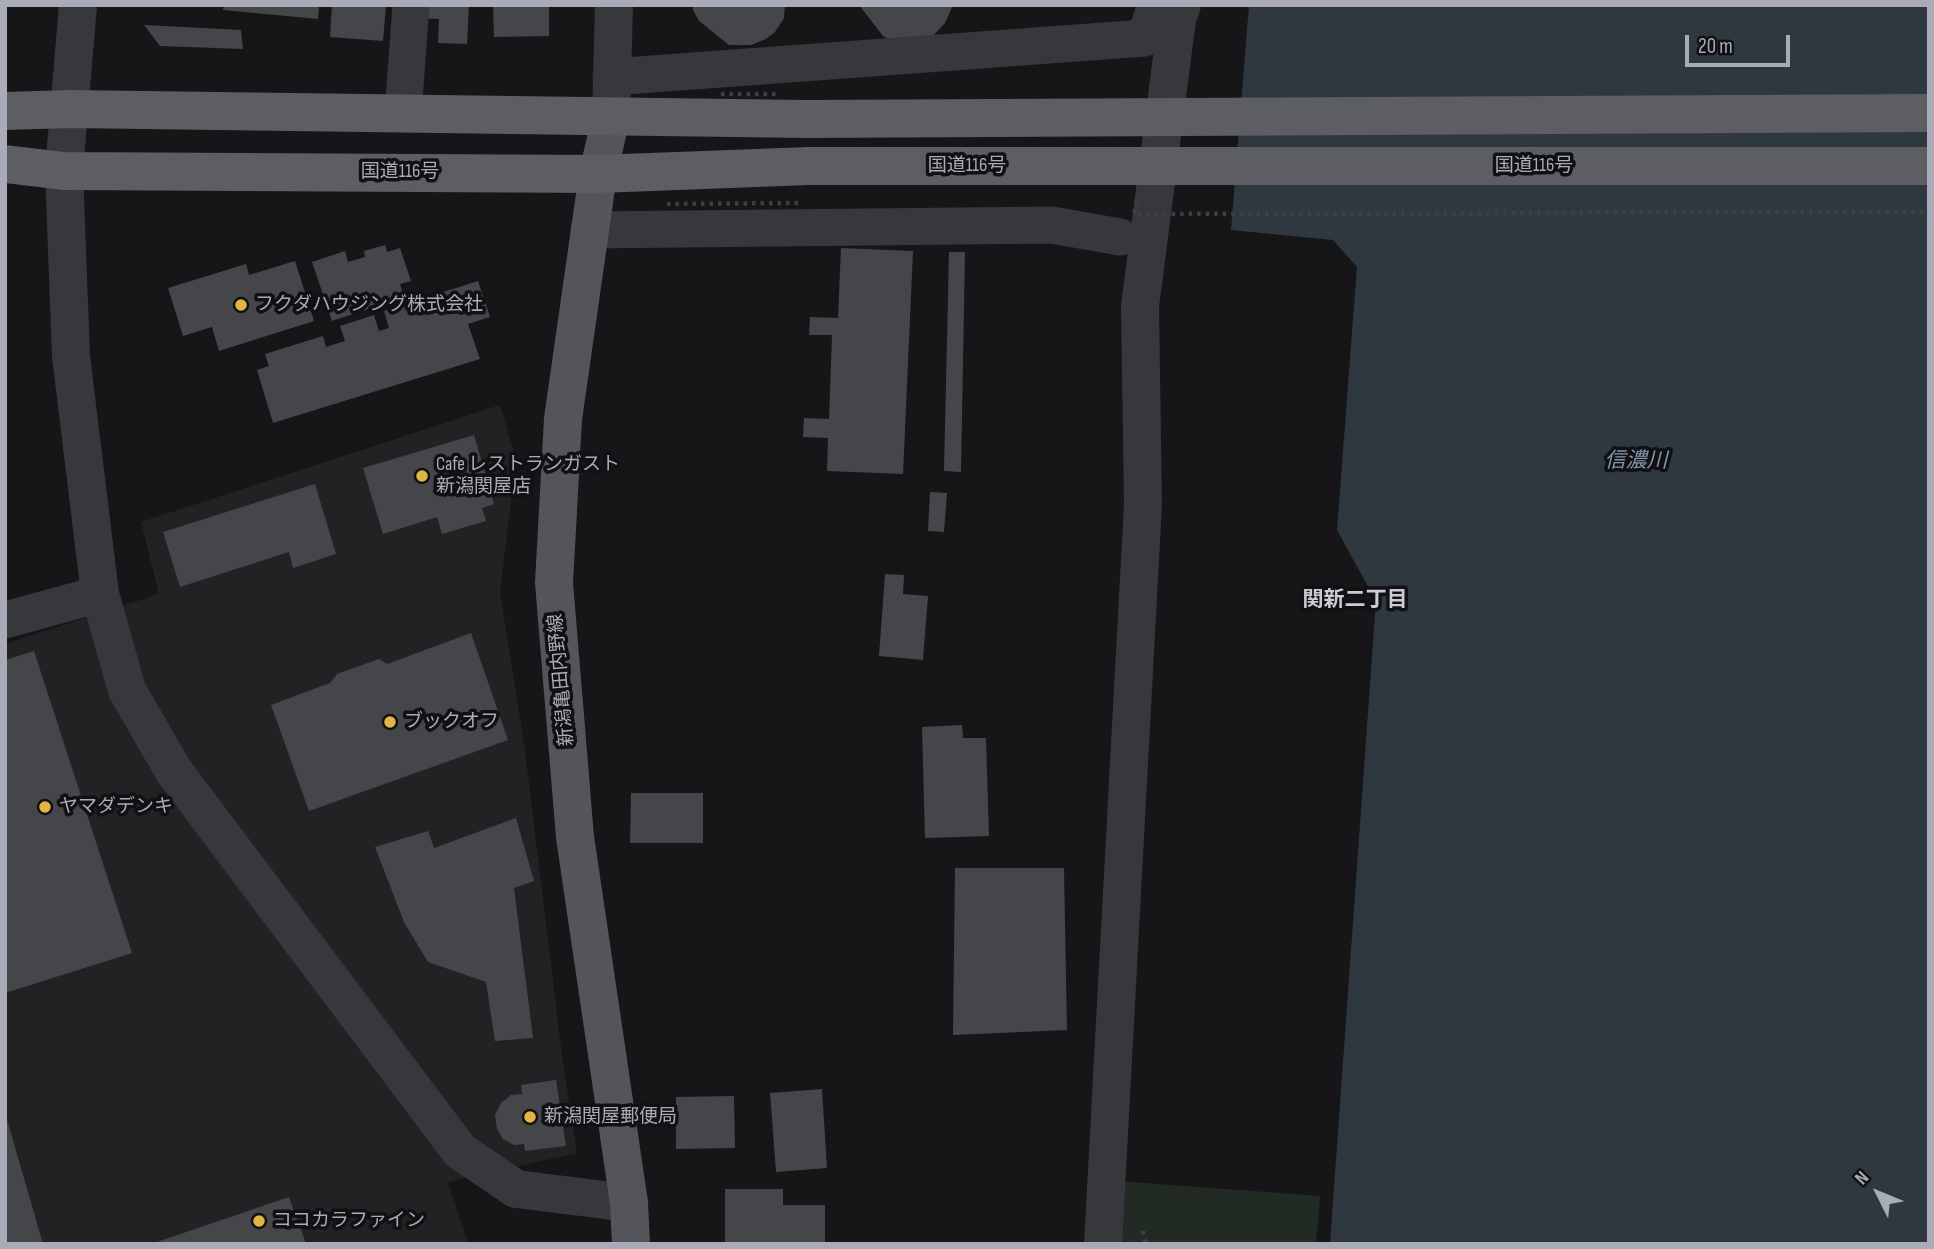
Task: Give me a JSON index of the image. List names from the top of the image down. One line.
{"streets":{"highway":["国道116号"],"main road":["新潟亀田内野線"]},"crossings":[["国道116号","新潟亀田内野線"]],"districts":["関新二丁目"],"water":["信濃川"],"places":["フクダハウジング株式会社","Cafe レストランガスト 新潟関屋店","ブックオフ","ヤマダデンキ","新潟関屋郵便局","ココカラファイン"],"scale_bar":"20 m","north":"top left"}
